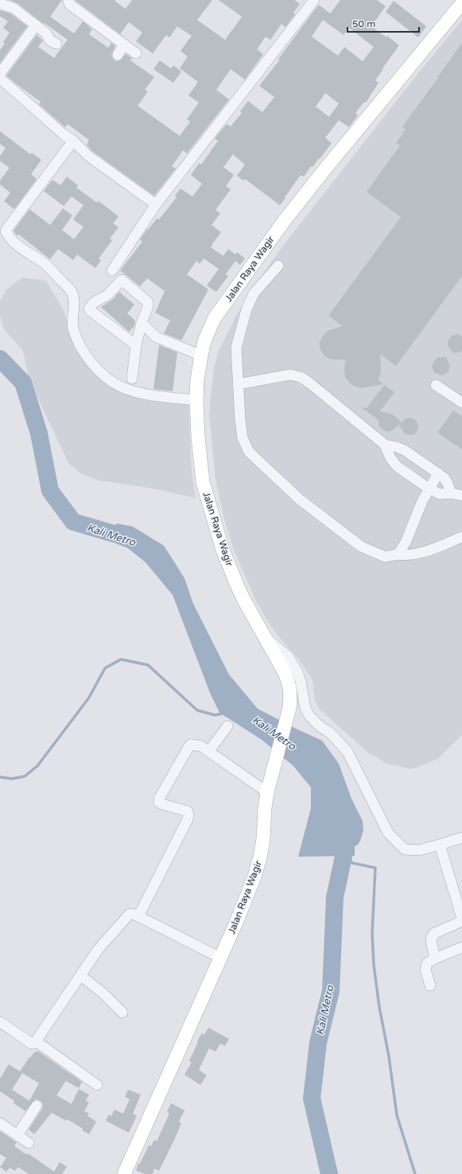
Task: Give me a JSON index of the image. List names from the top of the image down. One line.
{"streets":{"main road":["Jalan Raya Wagir"]},"water":["Kali Metro"],"scale_bar":"50 m"}
